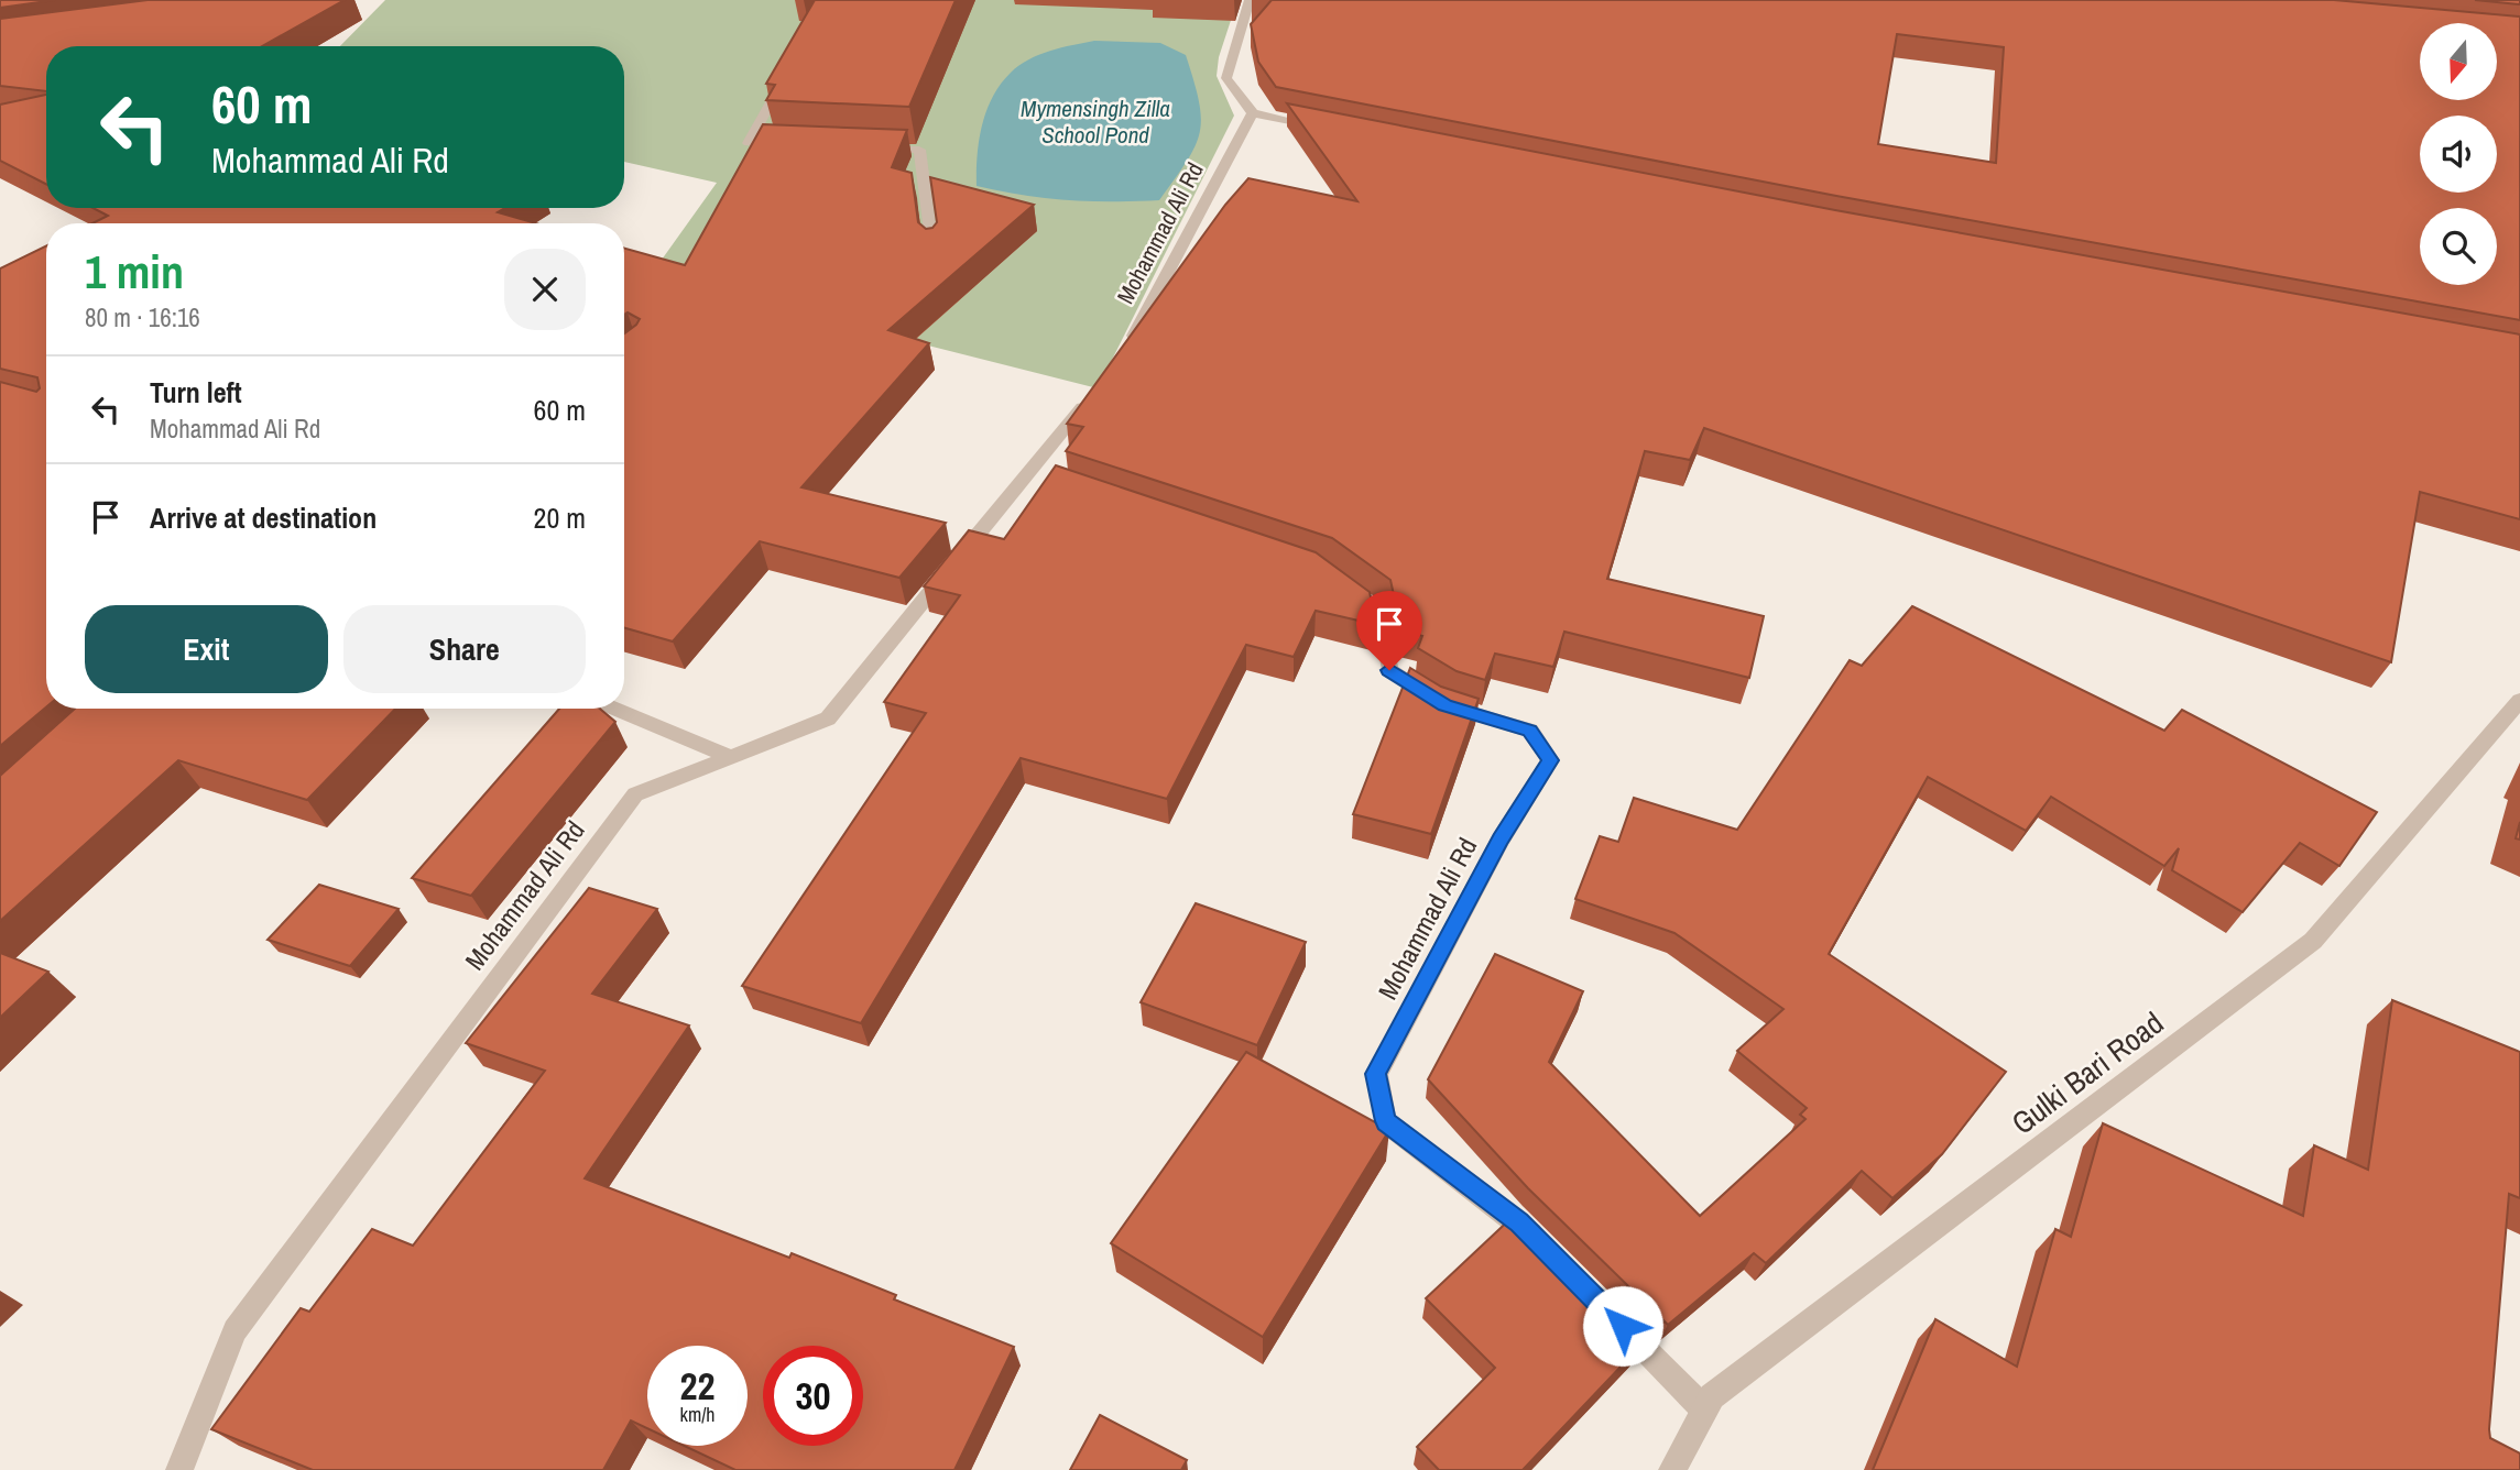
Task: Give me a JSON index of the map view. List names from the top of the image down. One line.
{"streets":{"street":["Mohammad Ali Rd","Gulki Bari Road"]},"water":["Mymensingh Zilla School Pond"],"north":"bottom","page":{"turn":["60 m","Mohammad Ali Rd"],"heading":["1 min","80 m · 16:16"],"list":[{"name":"Turn left","note":"Mohammad Ali Rd","value":"60 m"},{"name":"Arrive at destination","value":"20 m"}],"buttons":["Exit","Share"],"speed":"22 km/h","limit":"30"}}
